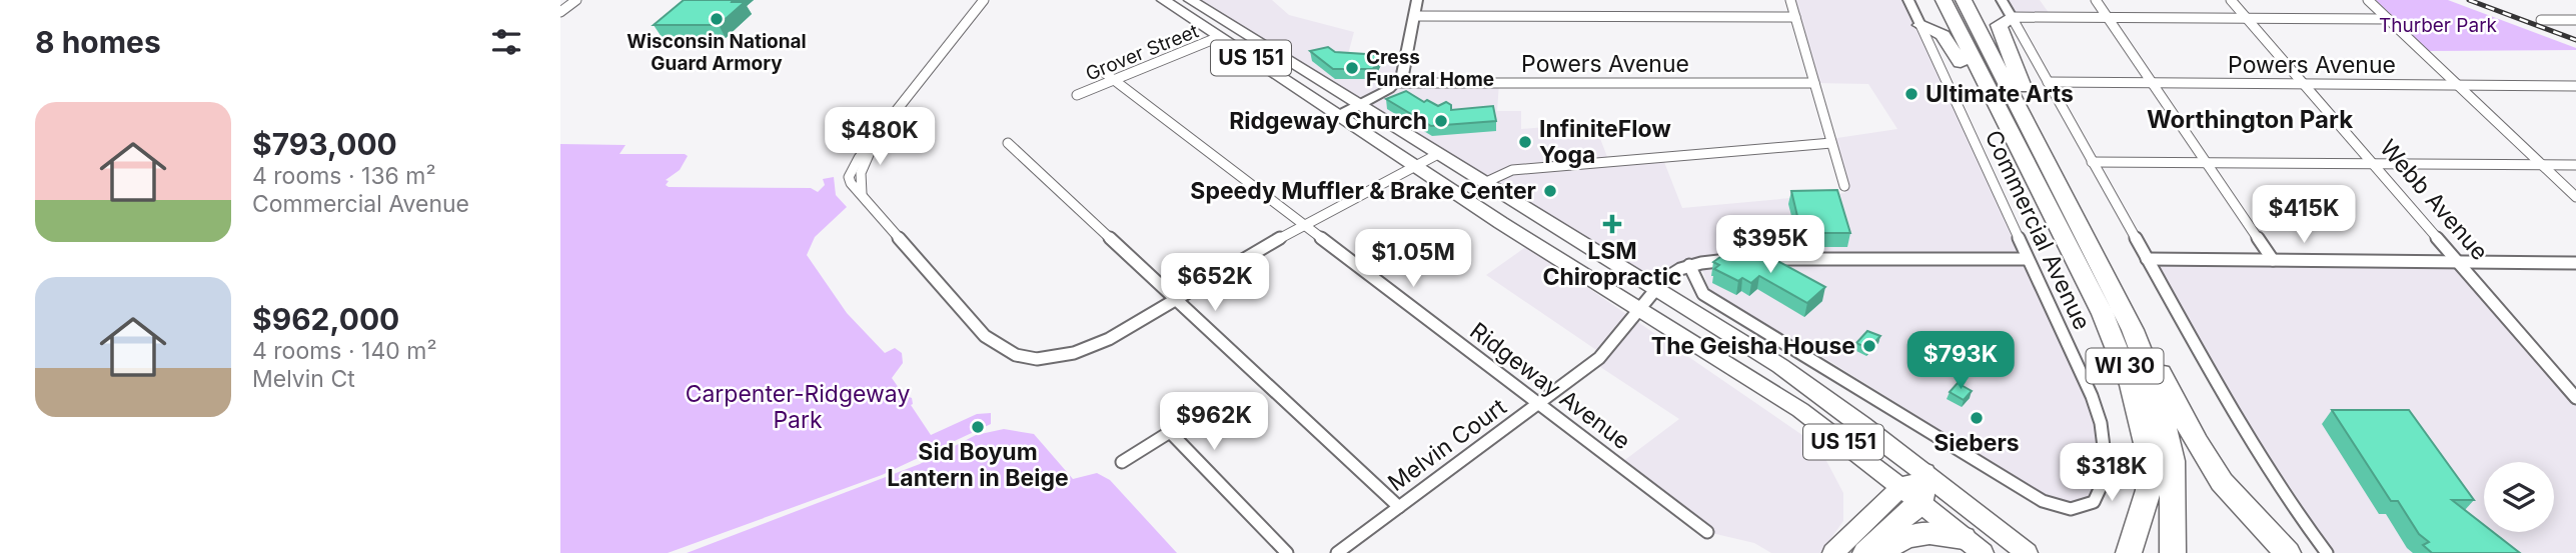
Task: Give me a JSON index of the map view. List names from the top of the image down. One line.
{"streets":{"highway":["WI 30"],"main road":["US 151"],"street":["Grover Street","Powers Avenue","Webb Avenue","Commercial Avenue","Ridgeway Avenue","Melvin Court"]},"crossings":[["Grover Street","US 151"],["Grover Street","Ridgeway Avenue"],["US 151","Melvin Court"],["Powers Avenue","Webb Avenue"],["Commercial Avenue","Melvin Court"],["Ridgeway Avenue","Melvin Court"]],"districts":["Worthington Park"],"parks":["Thurber Park","Carpenter-Ridgeway Park"],"places":{"other":["Wisconsin National Guard Armory","Cress Funeral Home","Ultimate Arts","Ridgeway Church","InfiniteFlow Yoga","Speedy Muffler & Brake Center","The Geisha House","Siebers","Sid Boyum Lantern in Beige"],"health":["LSM Chiropractic"]},"page":{"heading":"8 homes","list":[{"name":"$793,000","note":"4 rooms · 136 m² · Commercial Avenue"},{"name":"$962,000","note":"4 rooms · 140 m² · Melvin Ct"}],"price":["$480K","$415K","$395K","$1.05M","$652K","$793K","$962K","$318K"]}}
